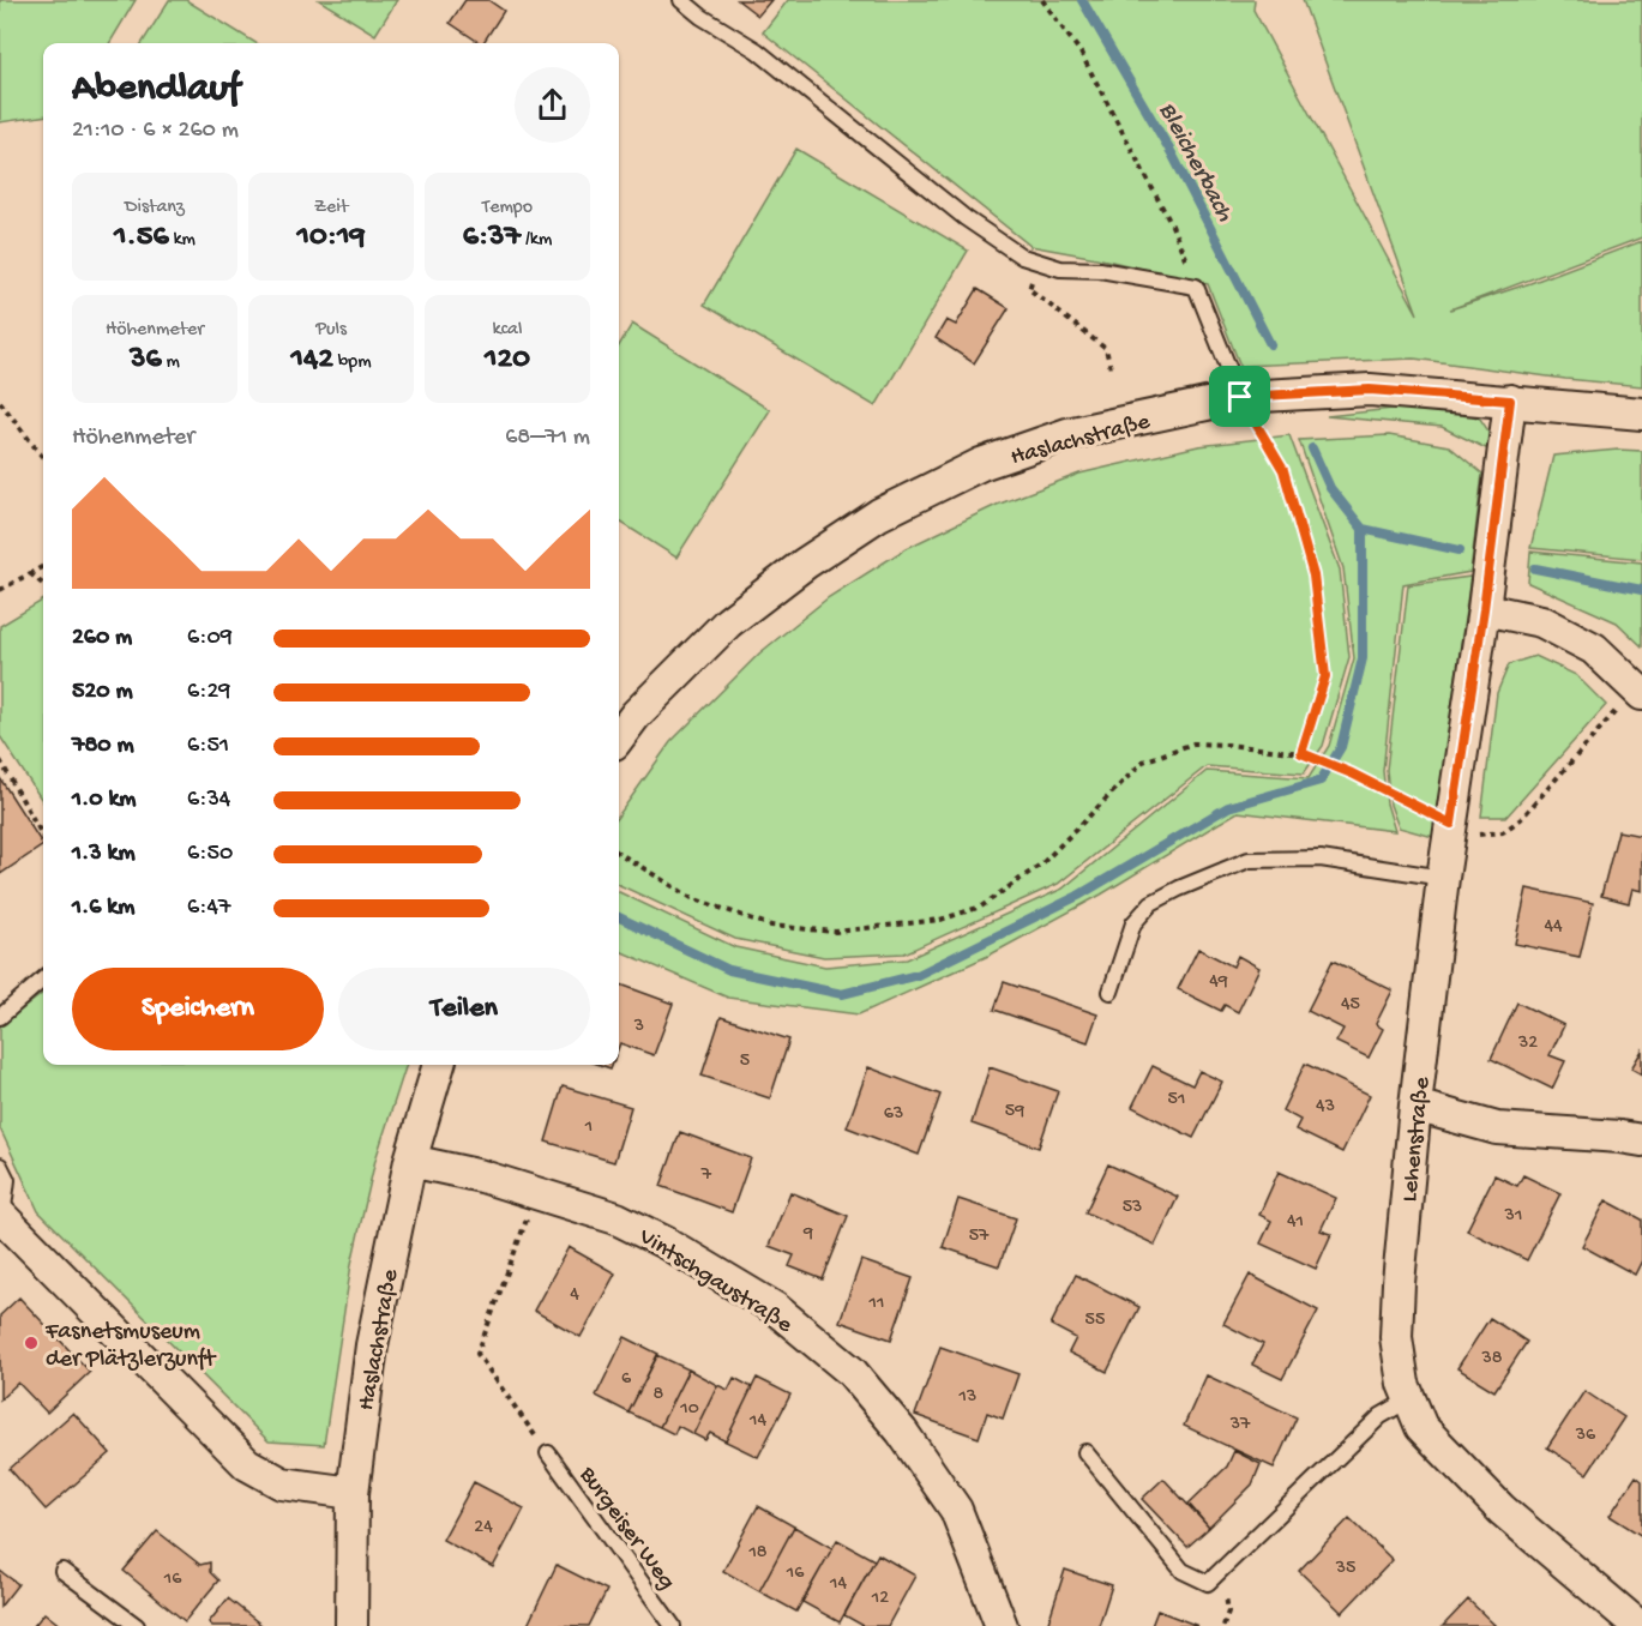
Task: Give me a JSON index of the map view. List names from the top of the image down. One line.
{"streets":{"street":["Haslachstraße","Lehenstraße","Vintschgaustraße"],"lane":["Burgeiser Weg"]},"crossings":[["Haslachstraße","Lehenstraße"],["Haslachstraße","Vintschgaustraße"]],"water":["Bleicherbach"],"places":["Fasnetsmuseum der Plätzlerzunft"],"house_numbers":["44","49","45","3","32","5","51","43","59","63","1","7","53","31","41","9","57","4","11","55","38","6","8","13","10","14","37","36","24","18","35","16","16","14","12"],"page":{"heading":["Abendlauf","21:10 · 6 × 260 m"],"stats":[["Distanz","1.56 km"],["Zeit","10:19"],["Tempo","6:37 /km"],["Höhenmeter","36 m"],["Puls","142 bpm"],["kcal","120"]],"chart":["Höhenmeter","68–71 m"],"list":[{"name":"260 m","note":"6:09"},{"name":"520 m","note":"6:29"},{"name":"780 m","note":"6:51"},{"name":"1.0 km","note":"6:34"},{"name":"1.3 km","note":"6:50"},{"name":"1.6 km","note":"6:47"}],"buttons":["Speichern","Teilen"]}}
